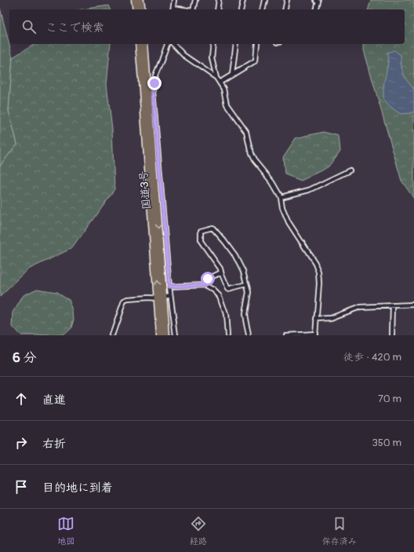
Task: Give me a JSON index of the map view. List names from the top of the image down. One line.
{"streets":{"highway":["国道3号"]},"page":{"search":"ここで検索","heading":["6 分","徒歩 · 420 m"],"list":[["直進","70 m"],["右折","350 m"],"目的地に到着"],"nav":["地図","経路","保存済み"]}}
